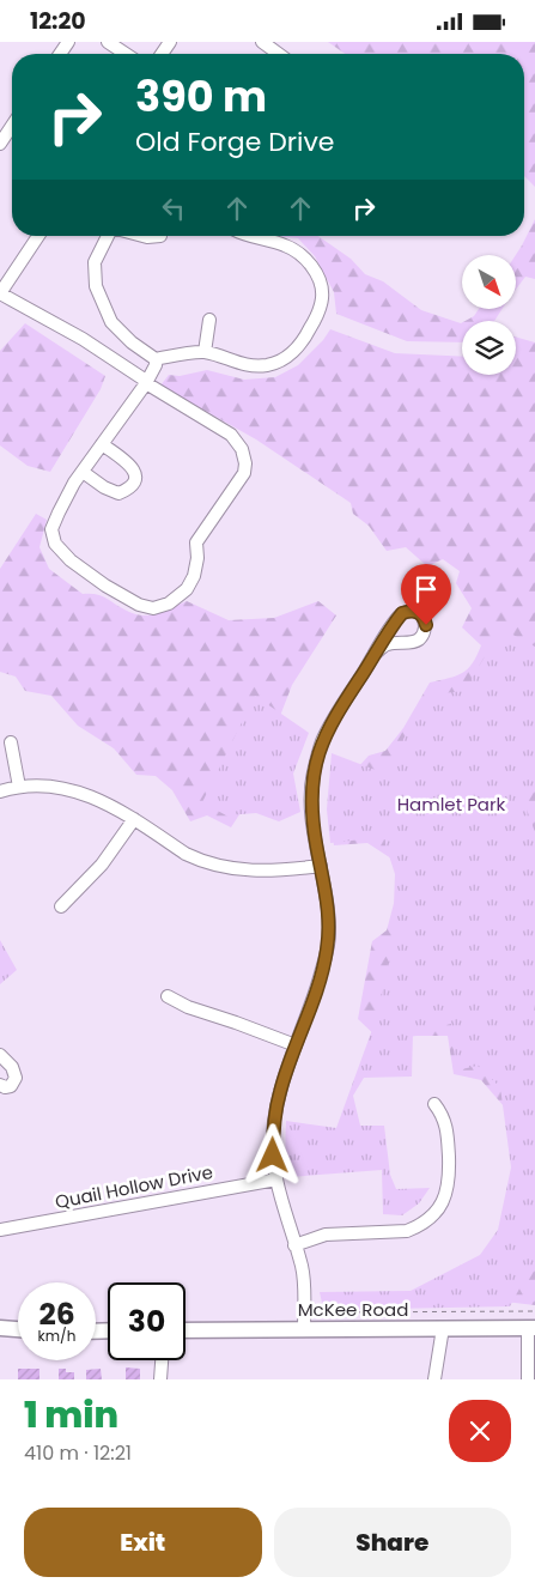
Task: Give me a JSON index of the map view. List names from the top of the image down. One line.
{"streets":{"main road":["McKee Road"],"street":["Quail Hollow Drive"]},"parks":["Hamlet Park"],"north":"bottom right","page":{"status":"12:20","turn":["390 m","Old Forge Drive"],"speed":"26 km/h","limit":"30","heading":["1 min","410 m · 12:21"],"buttons":["Exit","Share"]}}
